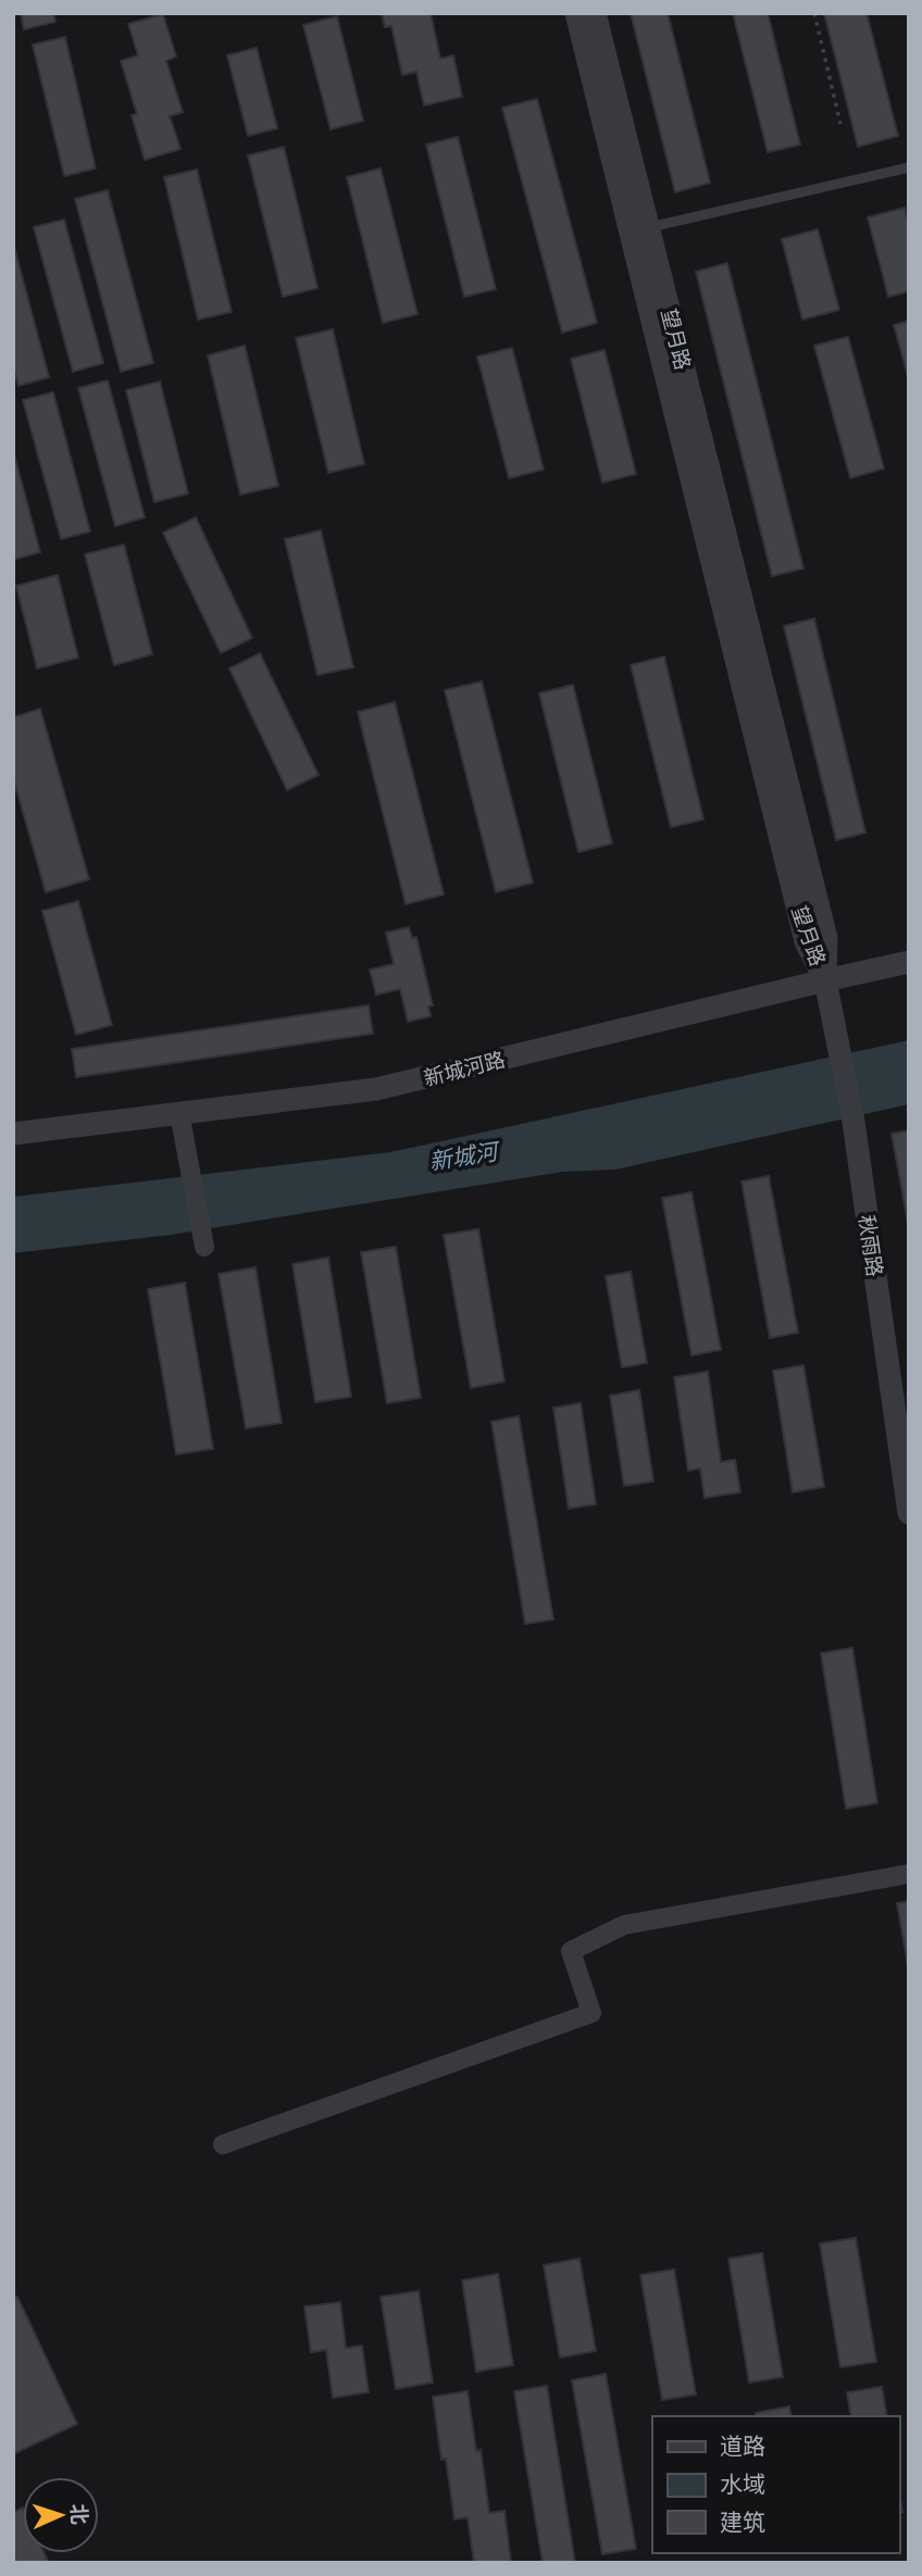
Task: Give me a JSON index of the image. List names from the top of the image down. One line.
{"streets":{"street":["望月路","新城河路","秋雨路"]},"crossings":[["望月路","新城河路"],["望月路","秋雨路"],["新城河路","秋雨路"]],"water":["新城河"],"legend":["道路","水域","建筑"],"north":"right"}
